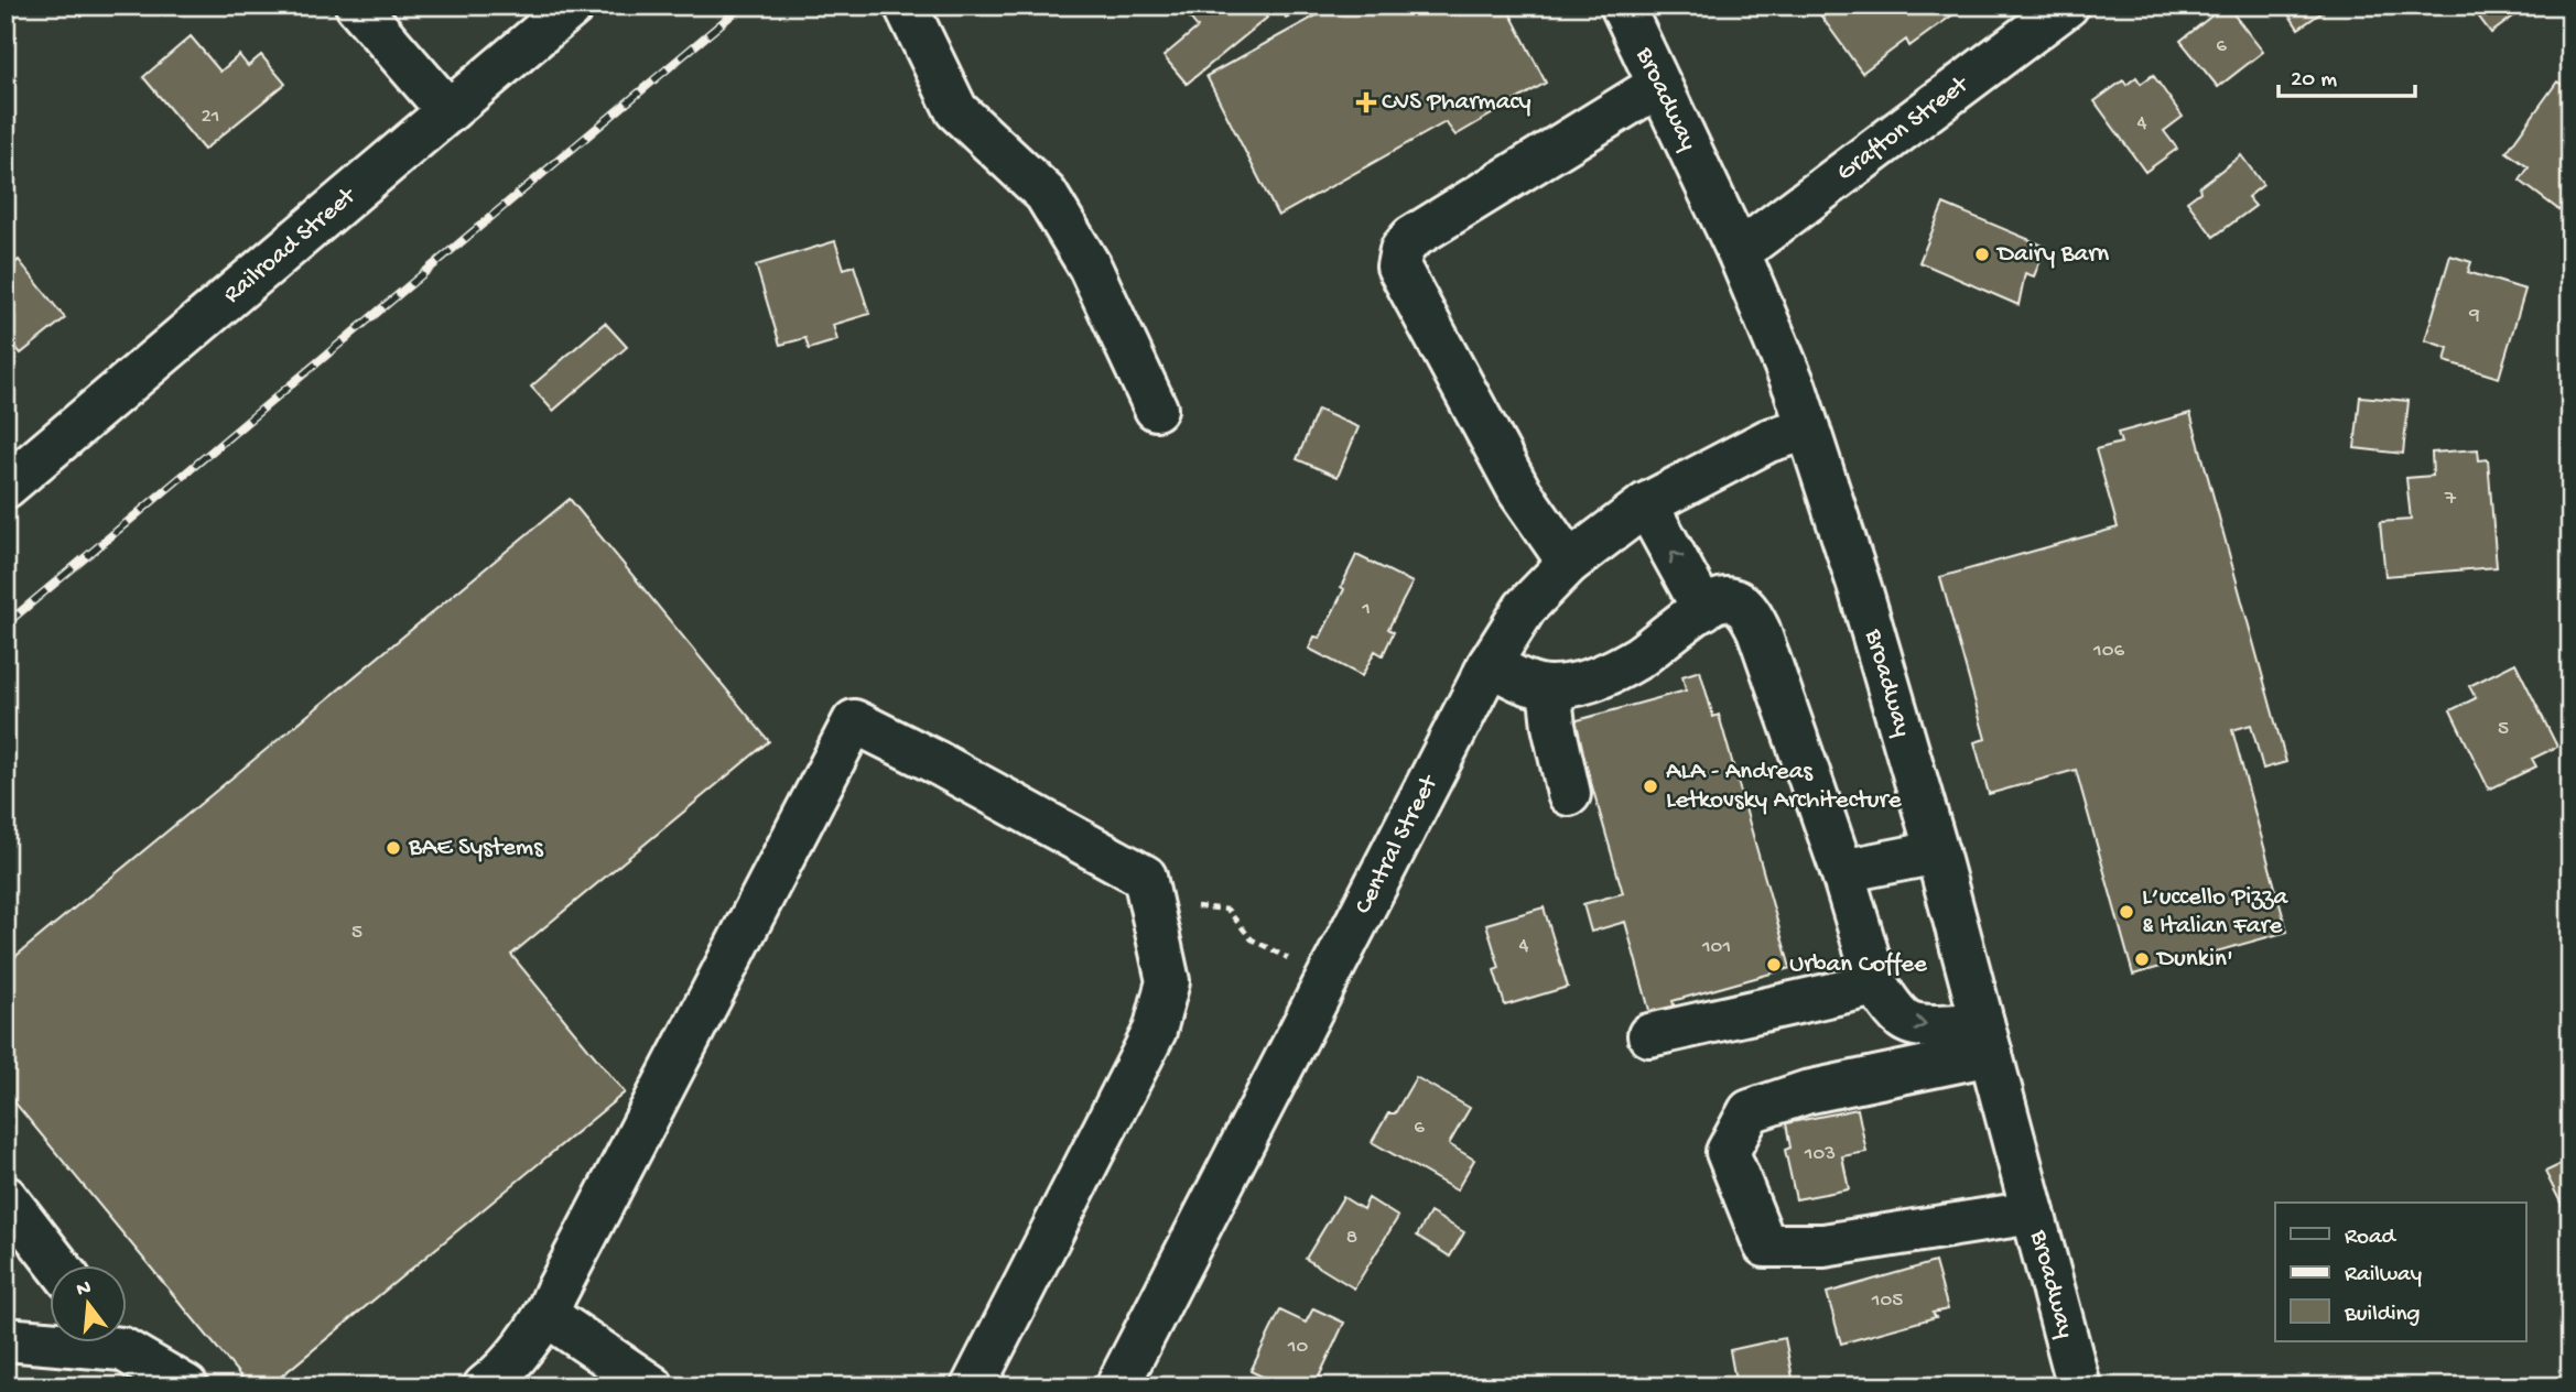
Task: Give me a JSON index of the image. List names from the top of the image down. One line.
{"streets":{"street":["Broadway","Grafton Street","Railroad Street","Central Street"]},"crossings":[["Broadway","Grafton Street"],["Broadway","Central Street"]],"places":{"health":["CVS Pharmacy"],"other":["Dairy Barn","ALA - Andreas Letkovsky Architecture","BAE Systems","L’uccello Pizza & Italian Fare","Dunkin'","Urban Coffee"]},"house_numbers":["6","21","4","9","7","1","106","5","5","4","101","6","103","8","105","10"],"legend":["Road","Railway","Building"],"scale_bar":"20 m","north":"top"}
